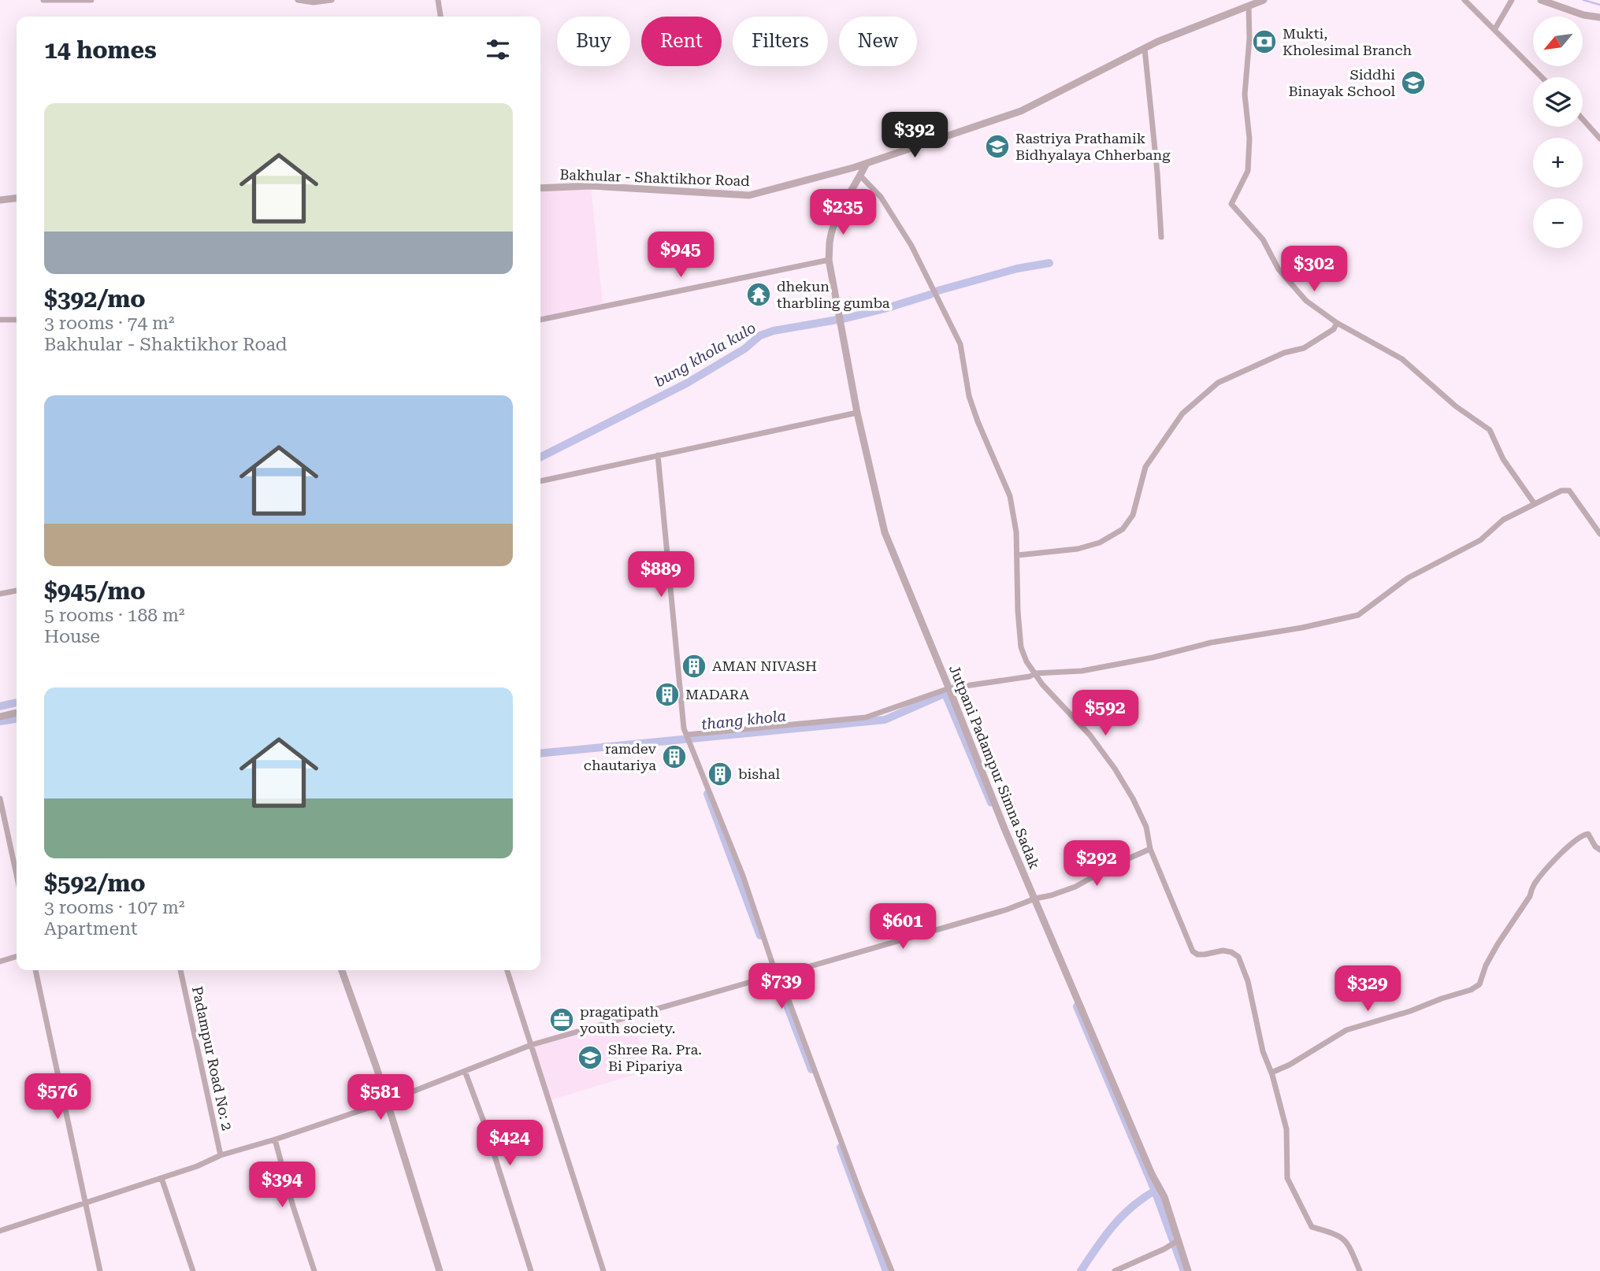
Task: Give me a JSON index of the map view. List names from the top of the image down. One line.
{"streets":{"street":["Bakhular - Shaktikhor Road","Jutpani Padampur Simna Sadak","Padampur Road No: 2"]},"crossings":[["Bakhular - Shaktikhor Road","Jutpani Padampur Simna Sadak"]],"water":["bung khola kulo","thang khola"],"places":{"bank":["Mukti, Kholesimal Branch"],"school or university":["Siddhi Binayak School","Rastriya Prathamik Bidhyalaya Chherbang","Shree Ra. Pra. Bi Pipariya"],"temple":["dhekun tharbling gumba"],"building":["AMAN NIVASH","MADARA","ramdev chautariya","bishal"],"office":["pragatipath youth society."]},"north":"bottom left","page":{"map_buttons":["+","−"],"chip":["Buy","Rent","Filters","New"],"heading":"14 homes","list":[{"name":"$392/mo","note":"3 rooms · 74 m² · Bakhular - Shaktikhor Road"},{"name":"$945/mo","note":"5 rooms · 188 m² · House"},{"name":"$592/mo","note":"3 rooms · 107 m² · Apartment"}],"price":["$392","$235","$945","$302","$889","$592","$292","$601","$739","$329","$576","$581","$424","$394"]}}
